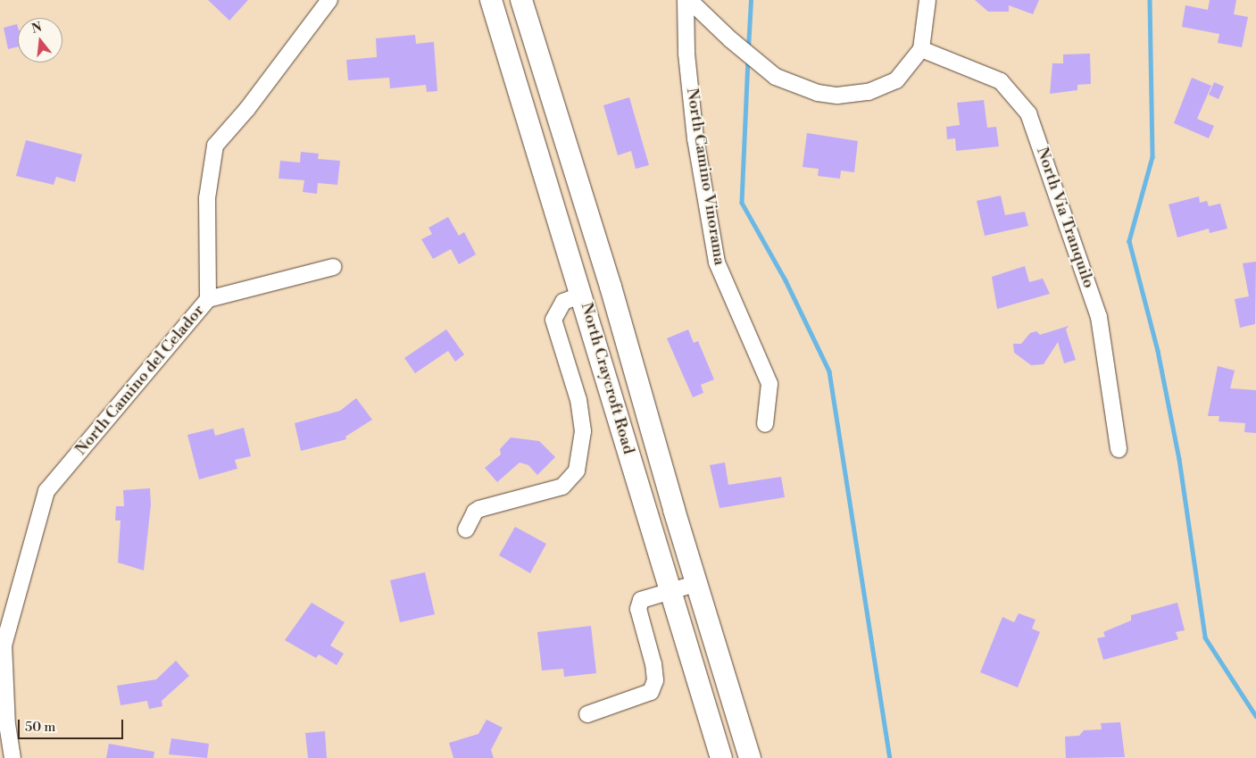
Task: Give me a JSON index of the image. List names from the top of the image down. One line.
{"streets":{"main road":["North Craycroft Road"],"street":["North Camino Vinorama","North Via Tranquilo","North Camino del Celador"]},"scale_bar":"50 m","north":"top"}
